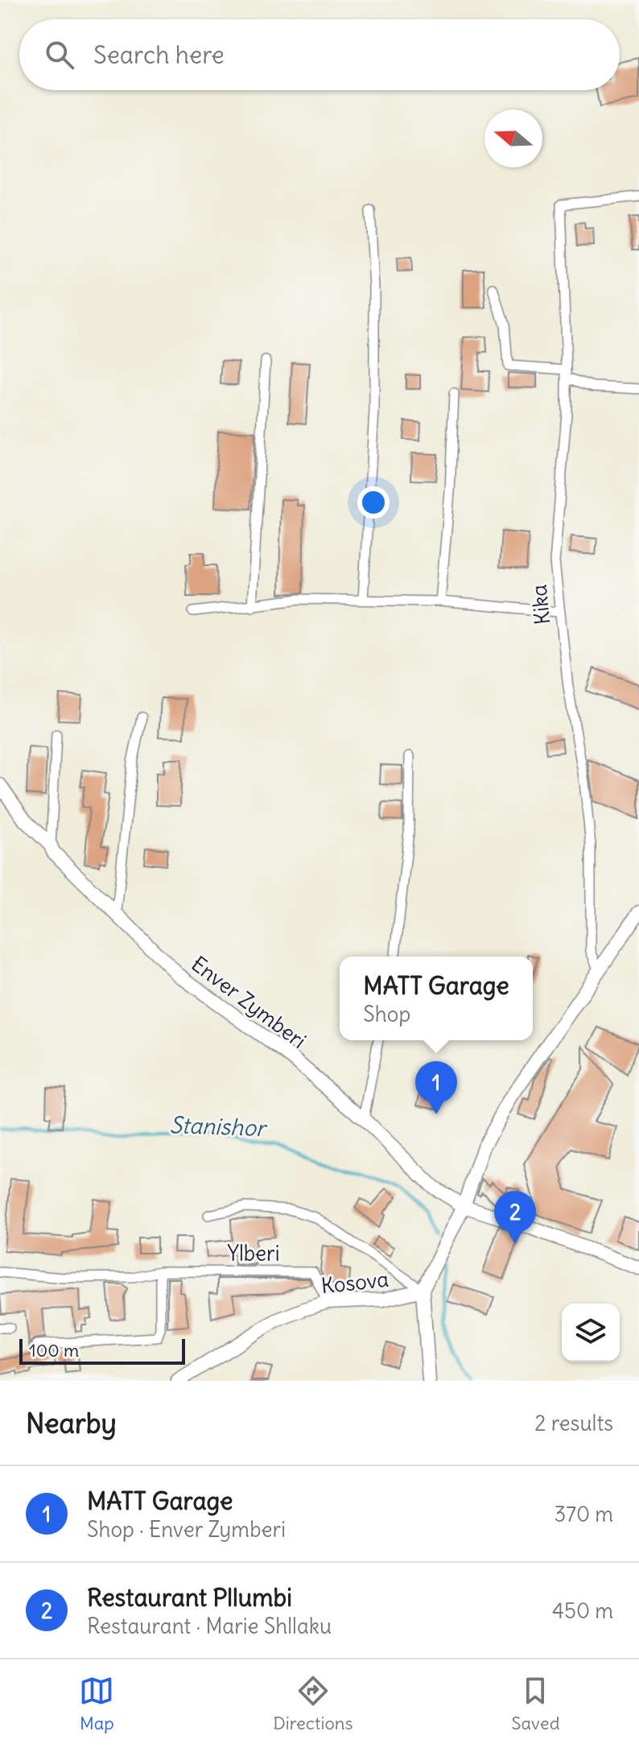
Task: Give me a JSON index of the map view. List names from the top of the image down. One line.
{"streets":{"street":["Kika","Enver Zymberi","Ylberi","Kosova"]},"crossings":[["Ylberi","Kosova"]],"water":["Stanishor"],"scale_bar":"100 m","north":"left","page":{"search":"Search here","popup":["MATT Garage","Shop"],"pins":["1","2"],"scale":"100 m","heading":["Nearby","2 results"],"list":[{"mark":"1","name":"MATT Garage","note":"Shop · Enver Zymberi","value":"370 m"},{"mark":"2","name":"Restaurant Pllumbi","note":"Restaurant · Marie Shllaku","value":"450 m"}],"nav":["Map","Directions","Saved"]}}
